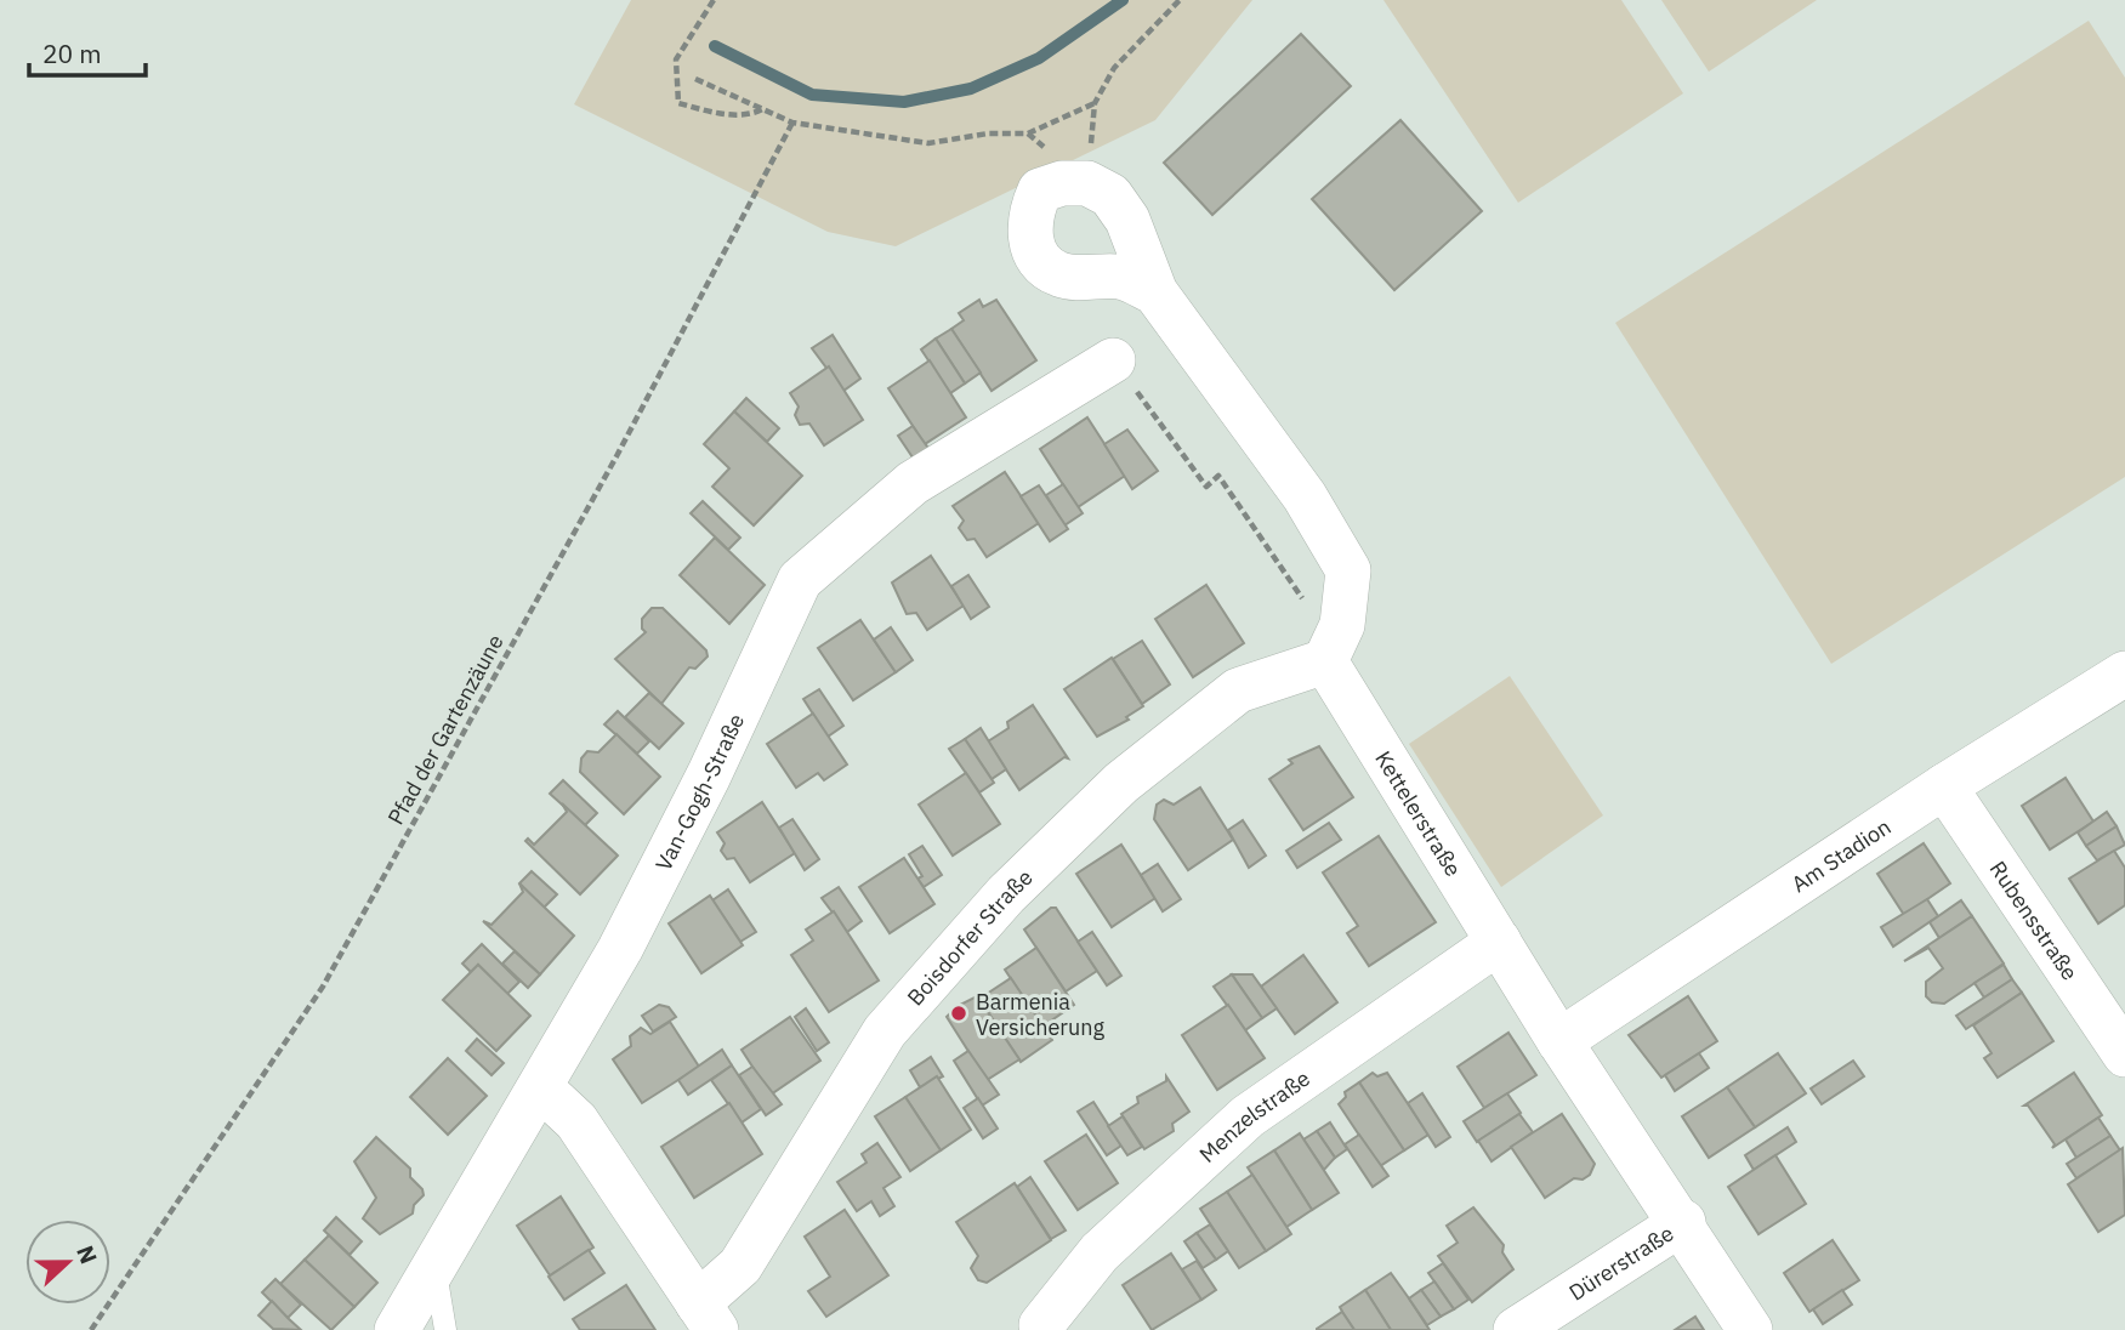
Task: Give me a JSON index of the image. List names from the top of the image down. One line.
{"streets":{"street":["Van-Gogh-Straße","Kettelerstraße","Am Stadion","Rubensstraße","Boisdorfer Straße","Menzelstraße","Dürerstraße"],"path":["Pfad der Gartenzäune"]},"crossings":[["Van-Gogh-Straße","Boisdorfer Straße"],["Kettelerstraße","Am Stadion"],["Kettelerstraße","Boisdorfer Straße"],["Kettelerstraße","Menzelstraße"],["Kettelerstraße","Dürerstraße"],["Am Stadion","Rubensstraße"]],"places":["Barmenia Versicherung"],"scale_bar":"20 m","north":"right"}
